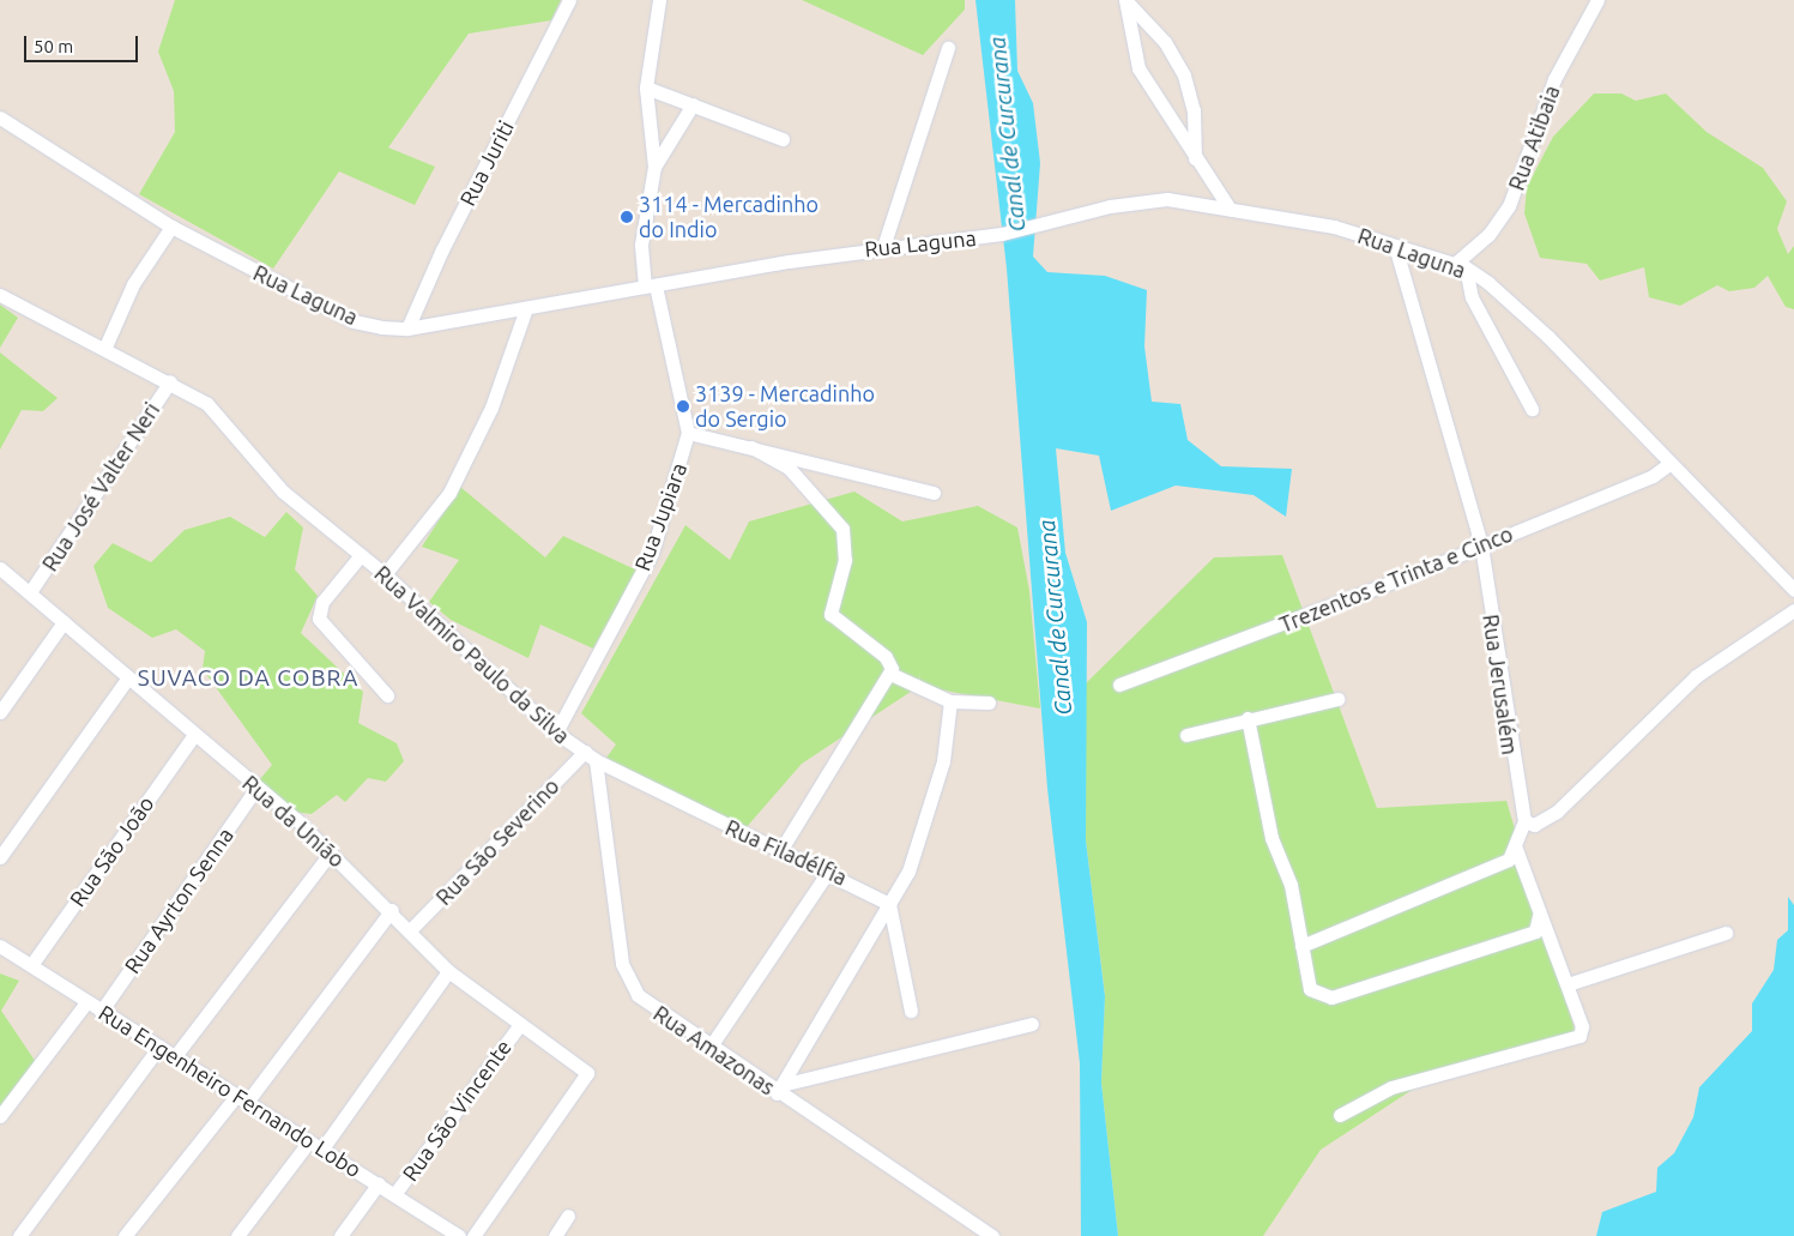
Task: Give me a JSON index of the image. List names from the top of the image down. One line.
{"streets":{"street":["Rua Atibaia","Rua Juriti","Rua Laguna","Rua José Valter Neri","Rua Jupiara","Trezentos e Trinta e Cinco","Rua Valmiro Paulo da Silva","Rua Jerusalém","Rua da União","Rua São Severino","Rua São João","Rua Filadélfia","Rua Ayrton Senna","Rua Amazonas","Rua Engenheiro Fernando Lobo","Rua São Vincente"]},"crossings":[["Rua Atibaia","Rua Laguna"],["Rua Juriti","Rua Laguna"],["Rua Laguna","Rua Jupiara"],["Rua Laguna","Trezentos e Trinta e Cinco"],["Rua Laguna","Rua Jerusalém"],["Rua José Valter Neri","Rua Valmiro Paulo da Silva"],["Rua José Valter Neri","Rua da União"],["Rua Jupiara","Rua Valmiro Paulo da Silva"],["Trezentos e Trinta e Cinco","Rua Jerusalém"],["Rua Valmiro Paulo da Silva","Rua São Severino"],["Rua Valmiro Paulo da Silva","Rua Filadélfia"],["Rua Valmiro Paulo da Silva","Rua Amazonas"],["Rua da União","Rua São Severino"],["Rua da União","Rua São João"],["Rua da União","Rua Ayrton Senna"],["Rua da União","Rua São Vincente"],["Rua São Severino","Rua Filadélfia"],["Rua São Severino","Rua Amazonas"],["Rua São João","Rua Engenheiro Fernando Lobo"],["Rua Filadélfia","Rua Amazonas"],["Rua Ayrton Senna","Rua Engenheiro Fernando Lobo"],["Rua Engenheiro Fernando Lobo","Rua São Vincente"]],"districts":["SUVACO DA COBRA"],"water":["Canal de Curcurana"],"places":["3114 - Mercadinho do Indio","3139 - Mercadinho do Sergio"],"scale_bar":"50 m"}
